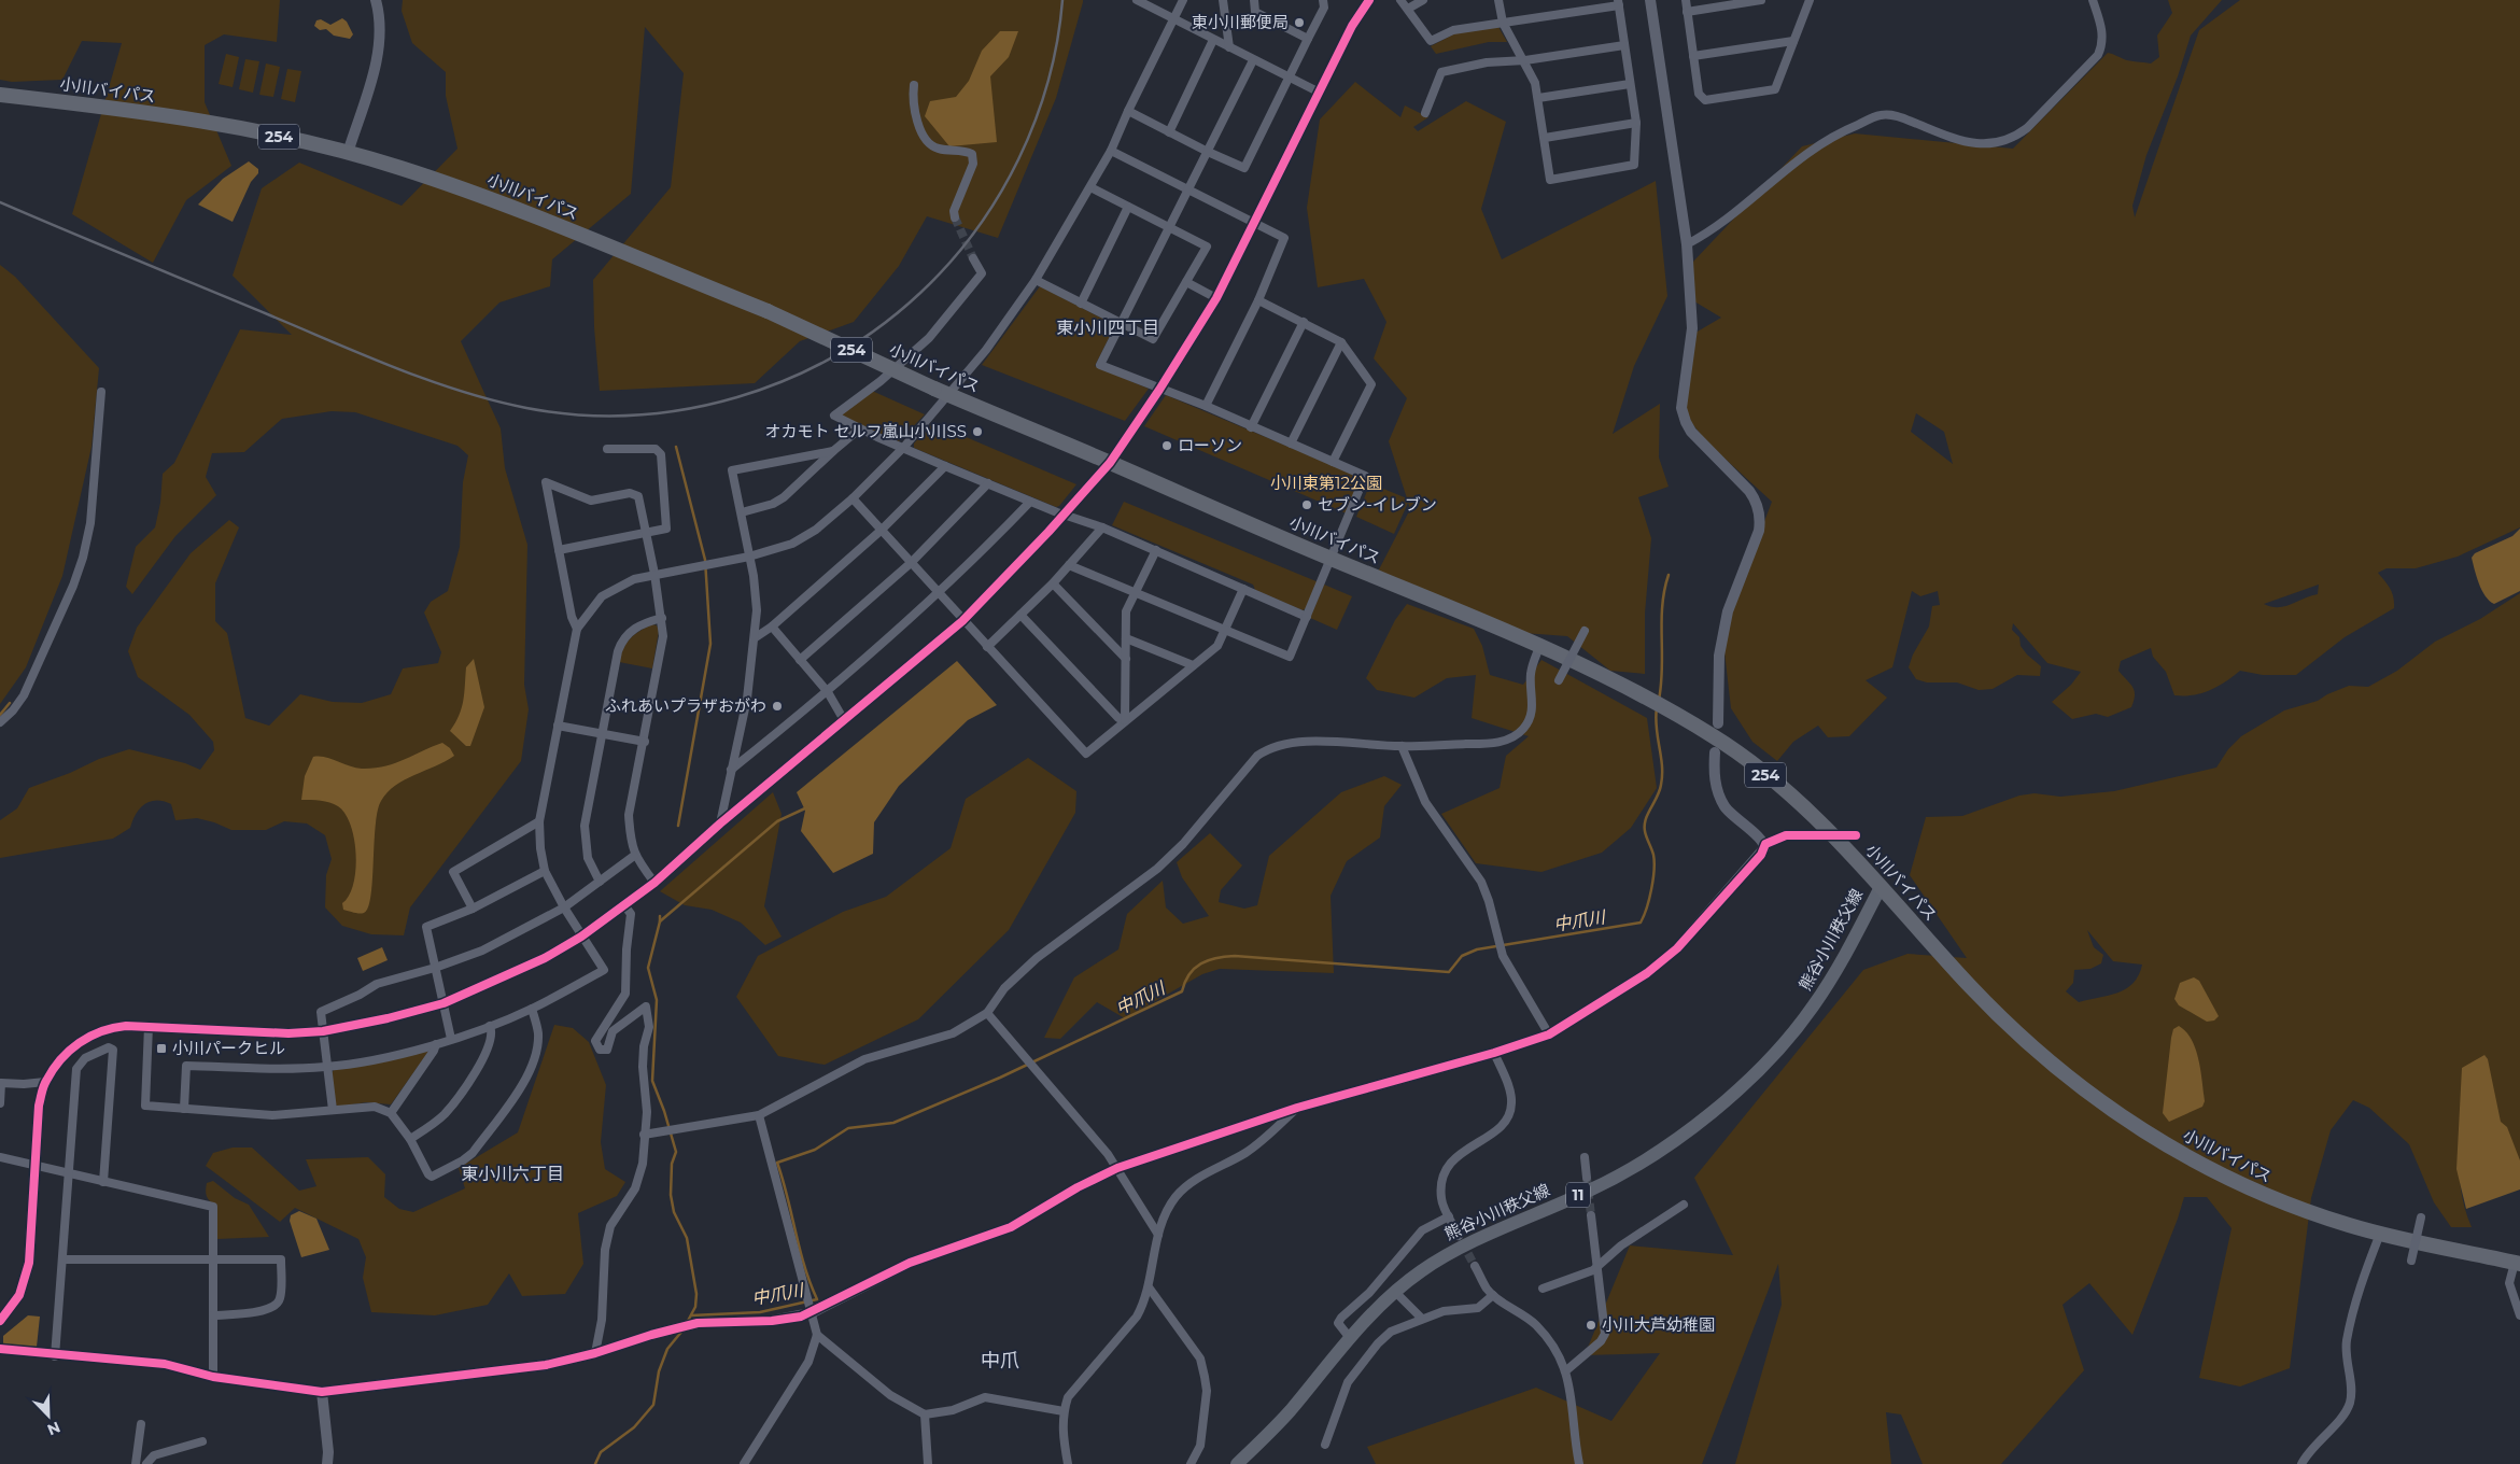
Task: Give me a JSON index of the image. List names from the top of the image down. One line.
{"streets":{"highway":["小川バイパス","254"],"main road":["熊谷小川秩父線","11"]},"crossings":[["小川バイパス","熊谷小川秩父線"]],"districts":["東小川四丁目","東小川六丁目","中爪"],"water":["中爪川"],"parks":["小川東第12公園"],"places":{"other":["東小川郵便局","オカモト セルフ嵐山小川SS","ローソン","セブン-イレブン","ふれあいプラザおがわ","小川大芦幼稚園"],"transit":["小川パークヒル"]},"north":"bottom right"}
